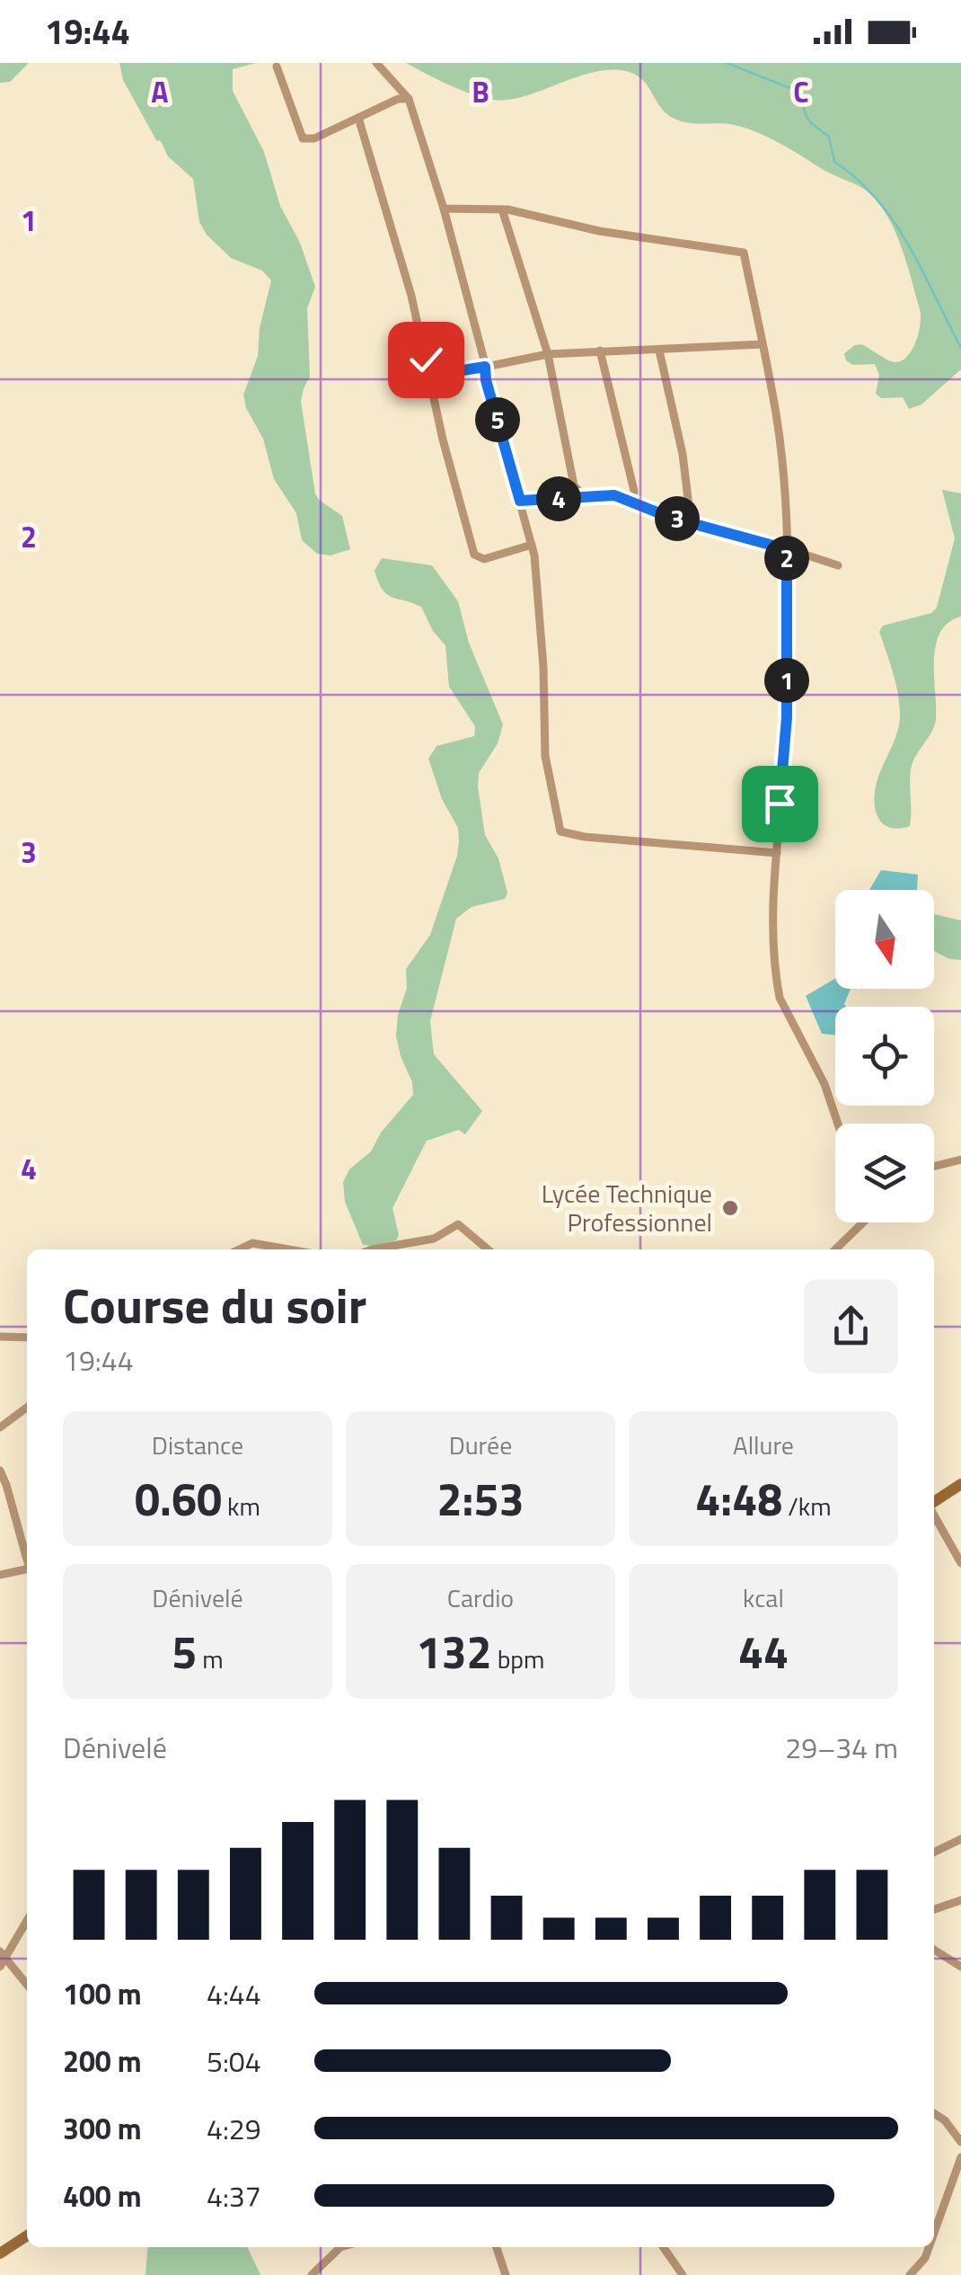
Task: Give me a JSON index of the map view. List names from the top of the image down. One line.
{"places":["Lycée Technique Professionnel"],"north":"bottom","page":{"status":"19:44","pins":["5","4","3","2","1"],"heading":["Course du soir","19:44"],"stats":[["Distance","0.60 km"],["Durée","2:53"],["Allure","4:48 /km"],["Dénivelé","5 m"],["Cardio","132 bpm"],["kcal","44"]],"chart":["Dénivelé","29–34 m"],"list":[{"name":"100 m","note":"4:44"},{"name":"200 m","note":"5:04"},{"name":"300 m","note":"4:29"},{"name":"400 m","note":"4:37"}]},"grid":{"columns":["A","B","C"],"rows":["1","2","3","4"]}}
